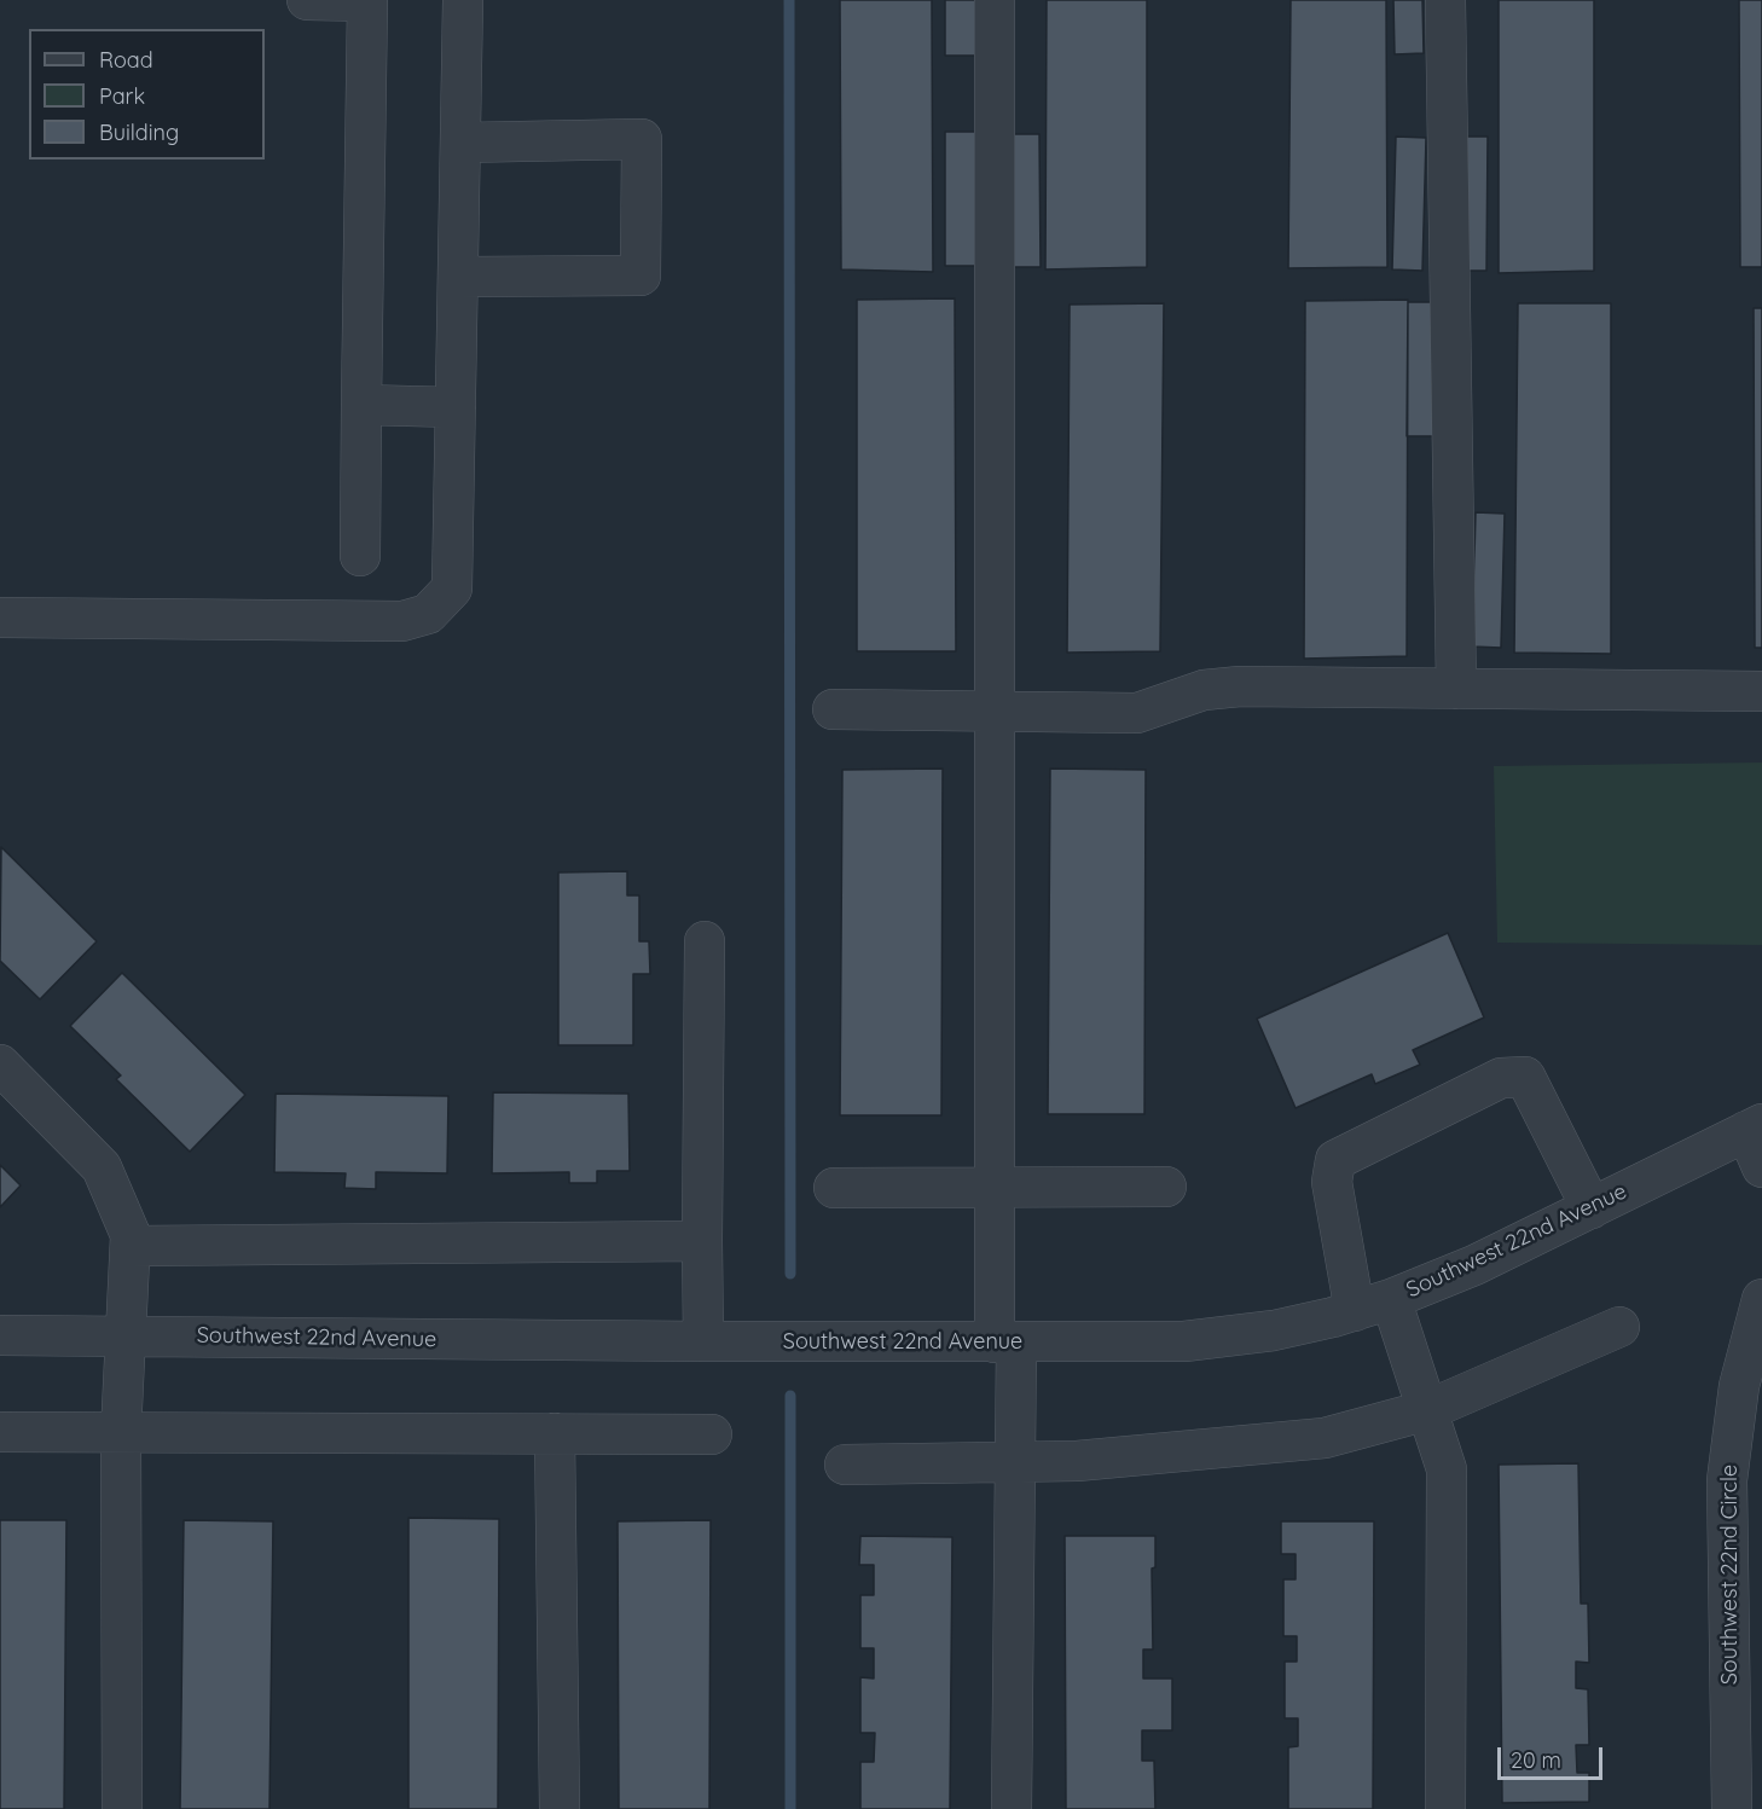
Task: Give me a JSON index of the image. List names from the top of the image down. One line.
{"streets":{"street":["Southwest 22nd Avenue","Southwest 22nd Circle"]},"legend":["Road","Park","Building"],"scale_bar":"20 m"}
